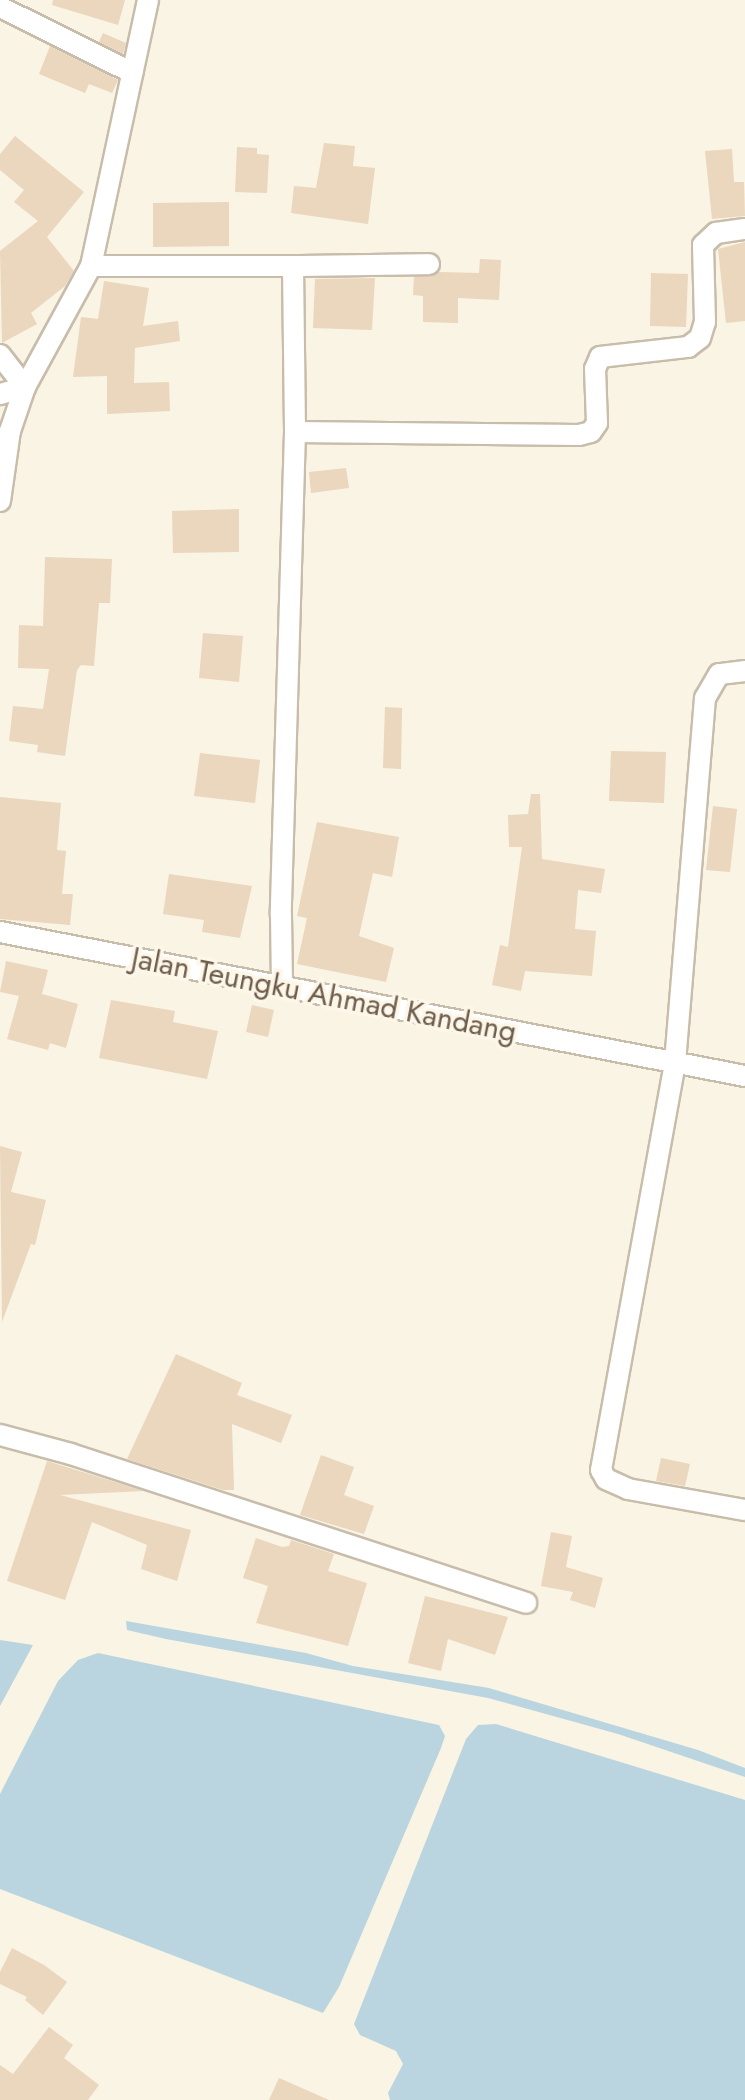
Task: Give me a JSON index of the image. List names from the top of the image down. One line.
{"streets":{"street":["Jalan Teungku Ahmad Kandang"]}}
